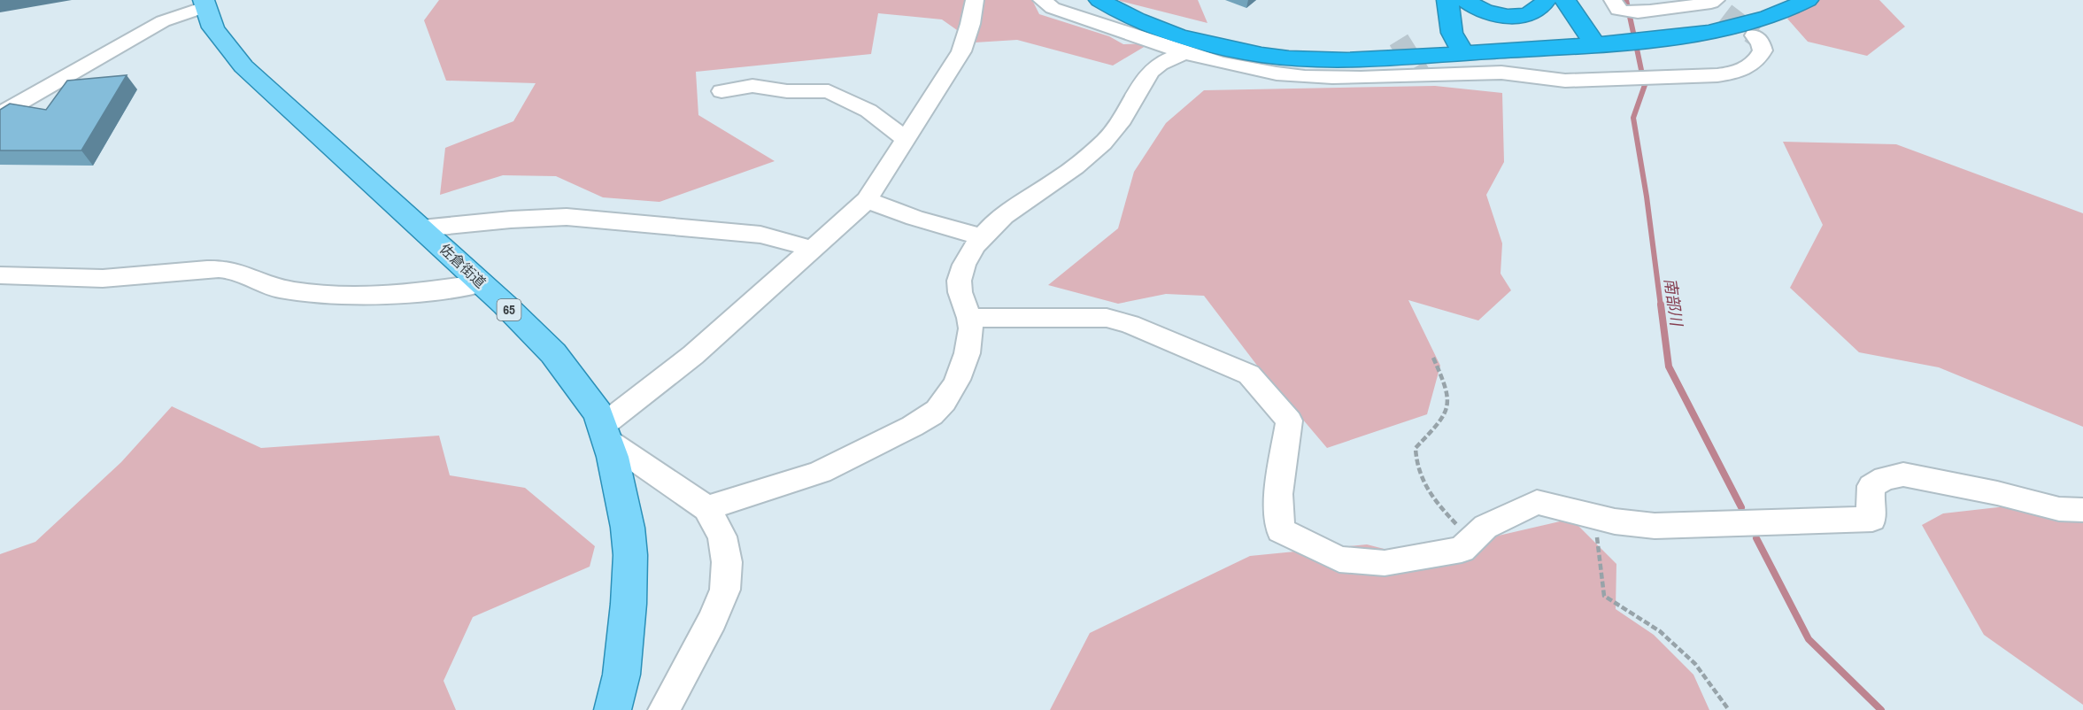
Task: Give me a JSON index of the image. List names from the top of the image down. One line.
{"streets":{"main road":["佐倉街道","65"]},"water":["南部川"]}
